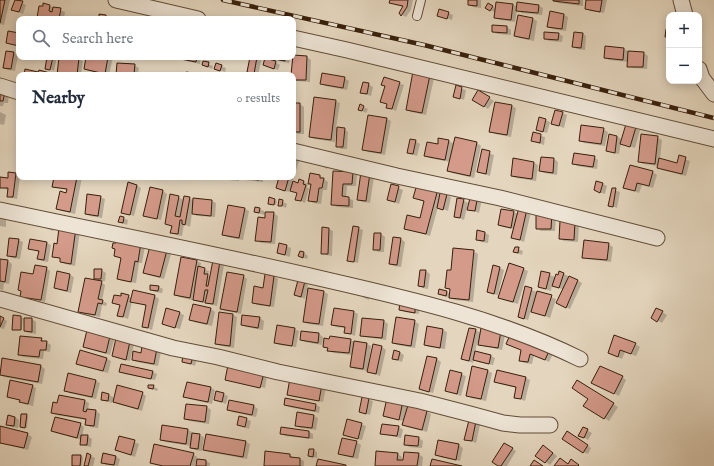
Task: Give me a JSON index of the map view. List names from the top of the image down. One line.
{"page":{"map_buttons":["+","−"],"search":"Search here","heading":["Nearby","0 results"]}}
